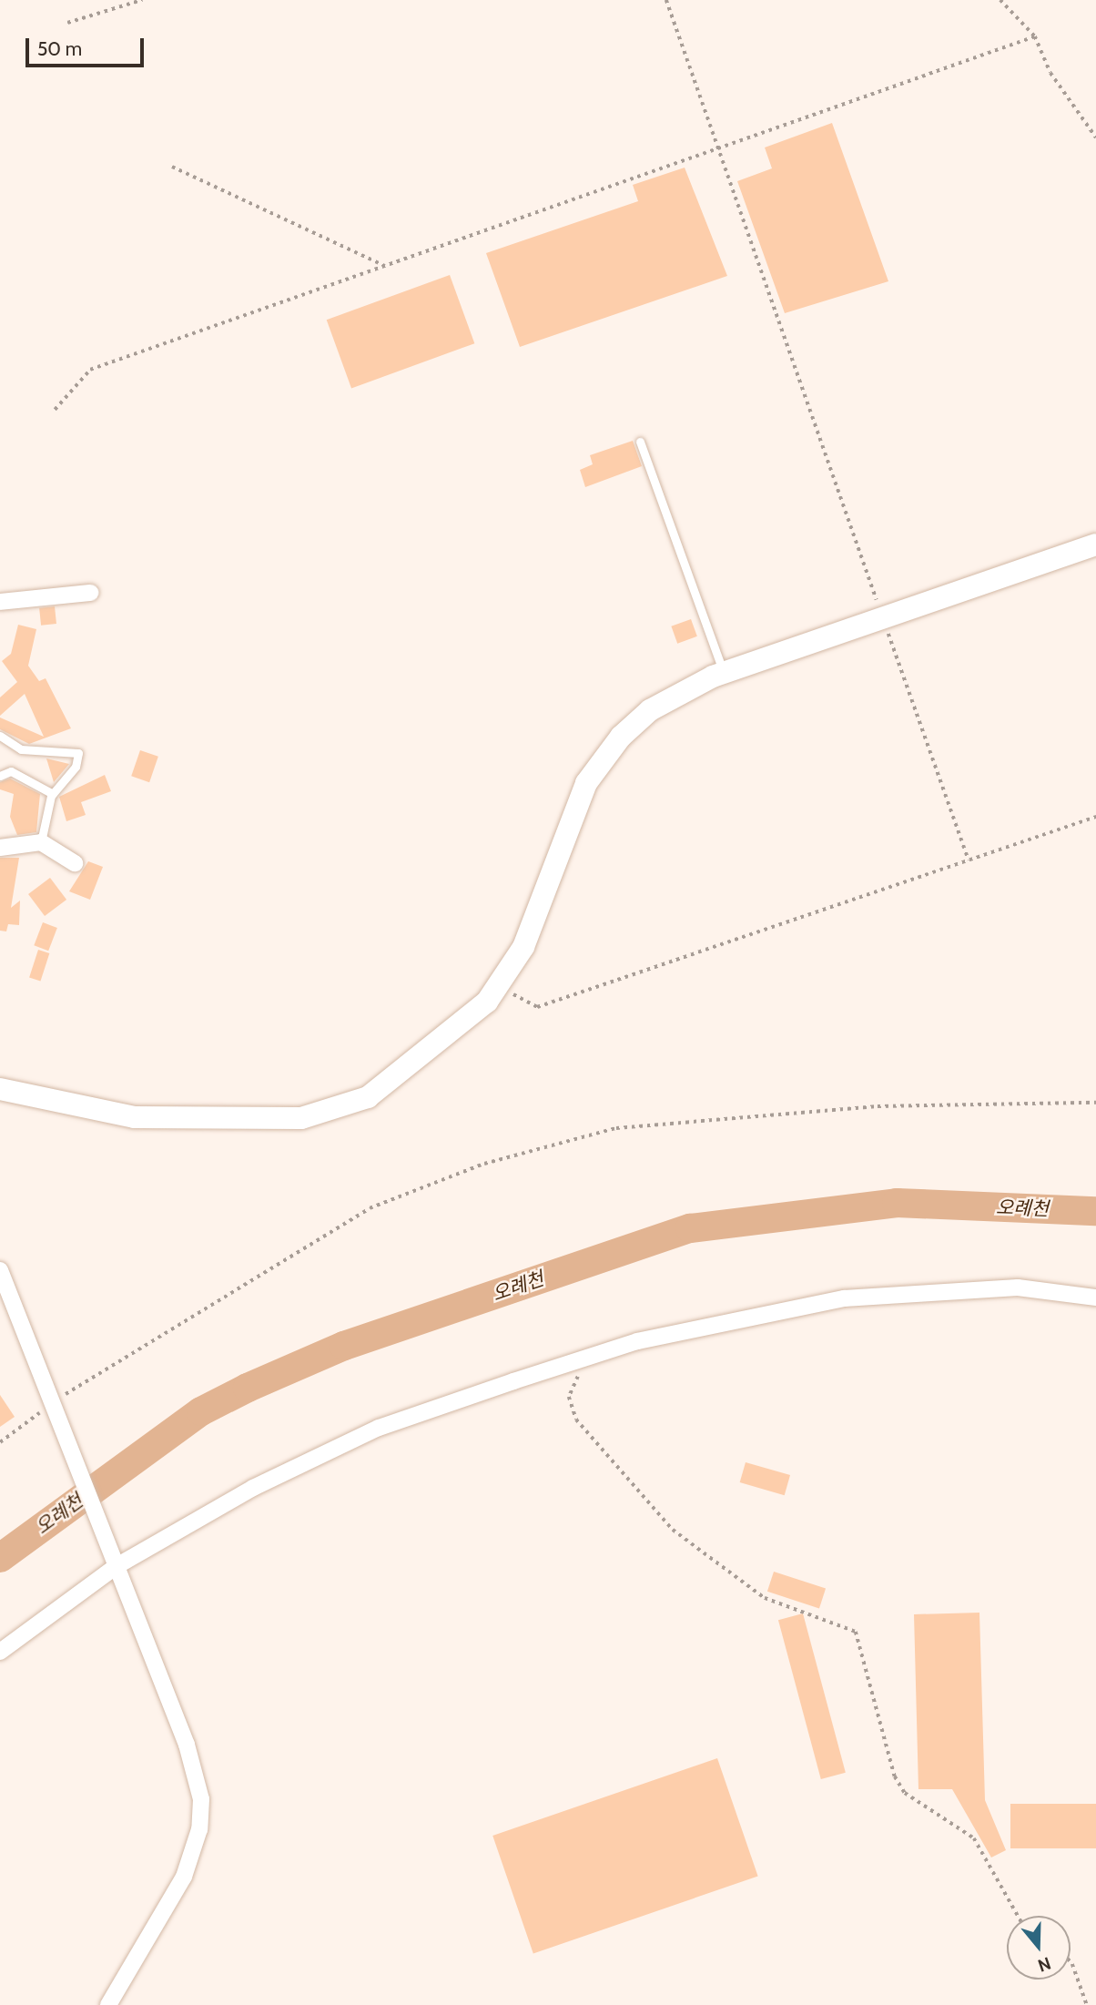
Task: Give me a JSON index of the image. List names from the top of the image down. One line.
{"water":["오례천"],"scale_bar":"50 m","north":"bottom"}
